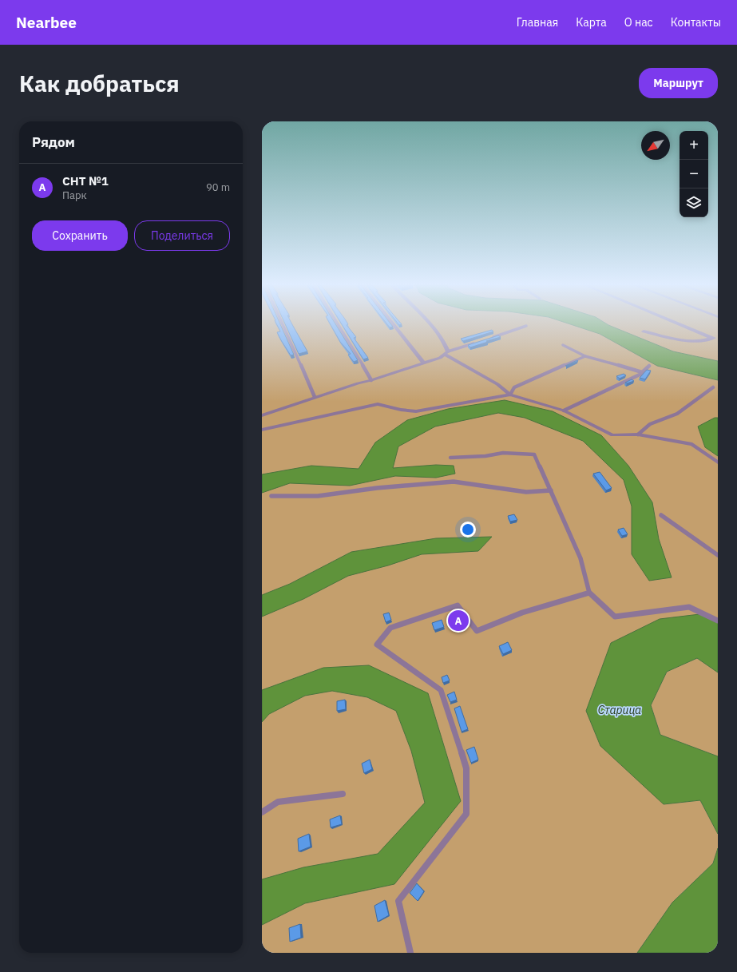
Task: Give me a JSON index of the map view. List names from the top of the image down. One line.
{"water":["Старица"],"north":"bottom left","page":{"header":"Nearbee","nav":["Главная","Карта","О нас","Контакты"],"buttons":["Маршрут",["Сохранить","Поделиться"]],"title":"Как добраться","heading":"Рядом","map_buttons":["+","−"],"list":[{"mark":"A","name":"СНТ №1","note":"Парк","value":"90 m"}],"pins":"A"}}
